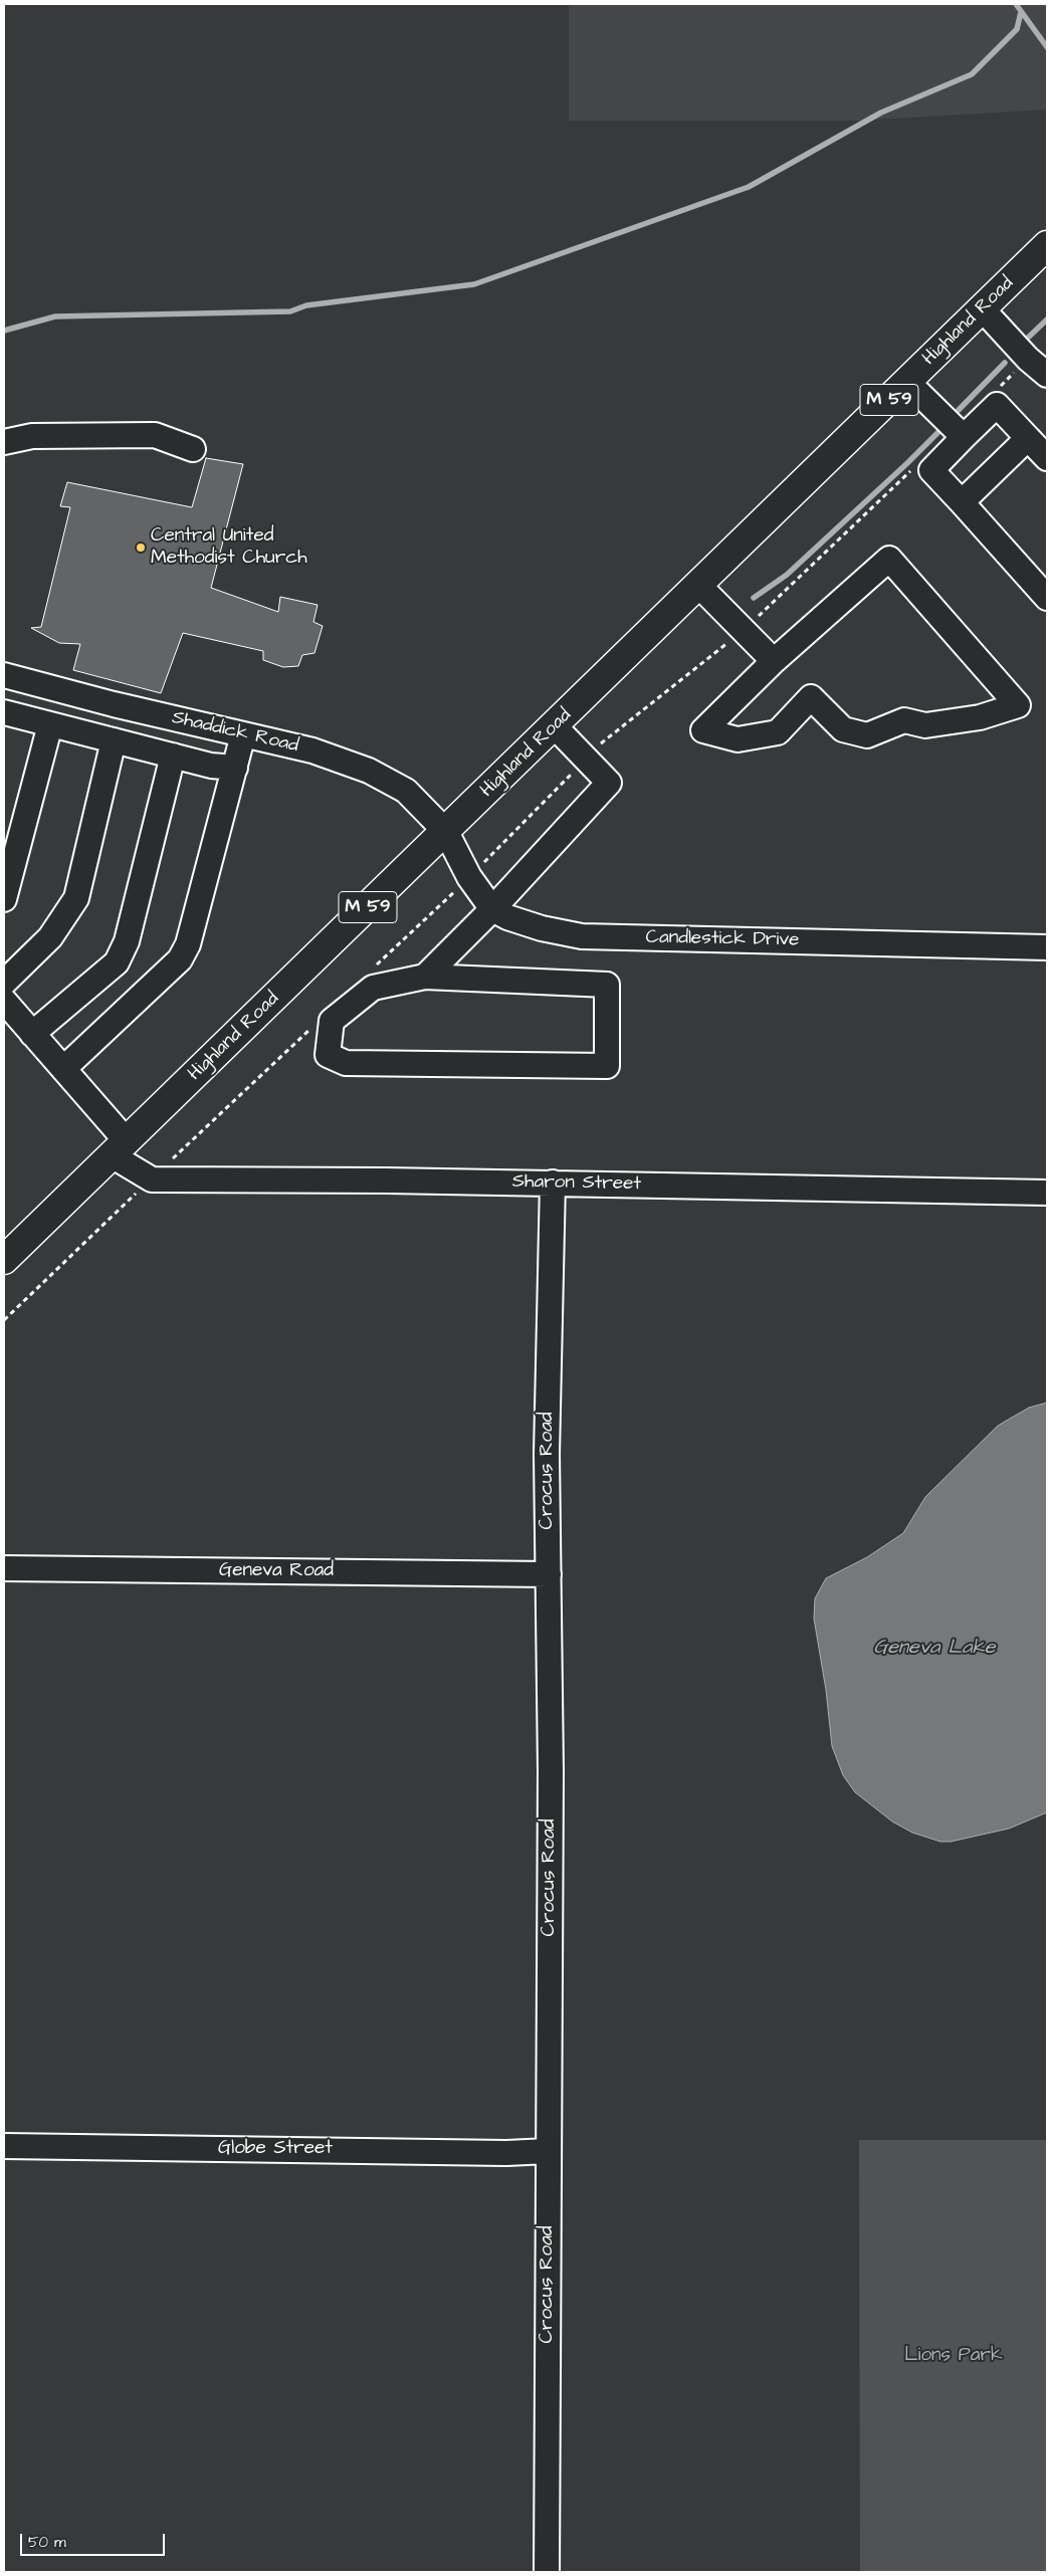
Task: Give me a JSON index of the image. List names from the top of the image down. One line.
{"streets":{"highway":["Highland Road","M 59"],"street":["Shaddick Road","Candlestick Drive","Sharon Street","Crocus Road","Geneva Road","Globe Street"]},"crossings":[["Highland Road","Shaddick Road"],["Highland Road","Candlestick Drive"],["Shaddick Road","Candlestick Drive"],["Sharon Street","Crocus Road"],["Crocus Road","Geneva Road"],["Crocus Road","Globe Street"]],"water":["Geneva Lake"],"parks":["Lions Park"],"places":["Central United Methodist Church"],"scale_bar":"50 m"}
